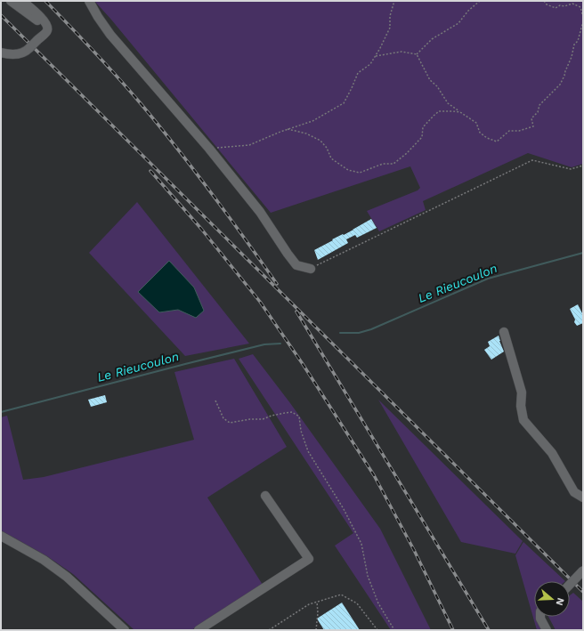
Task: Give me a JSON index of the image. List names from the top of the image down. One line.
{"water":["Le Rieucoulon"],"north":"right"}
